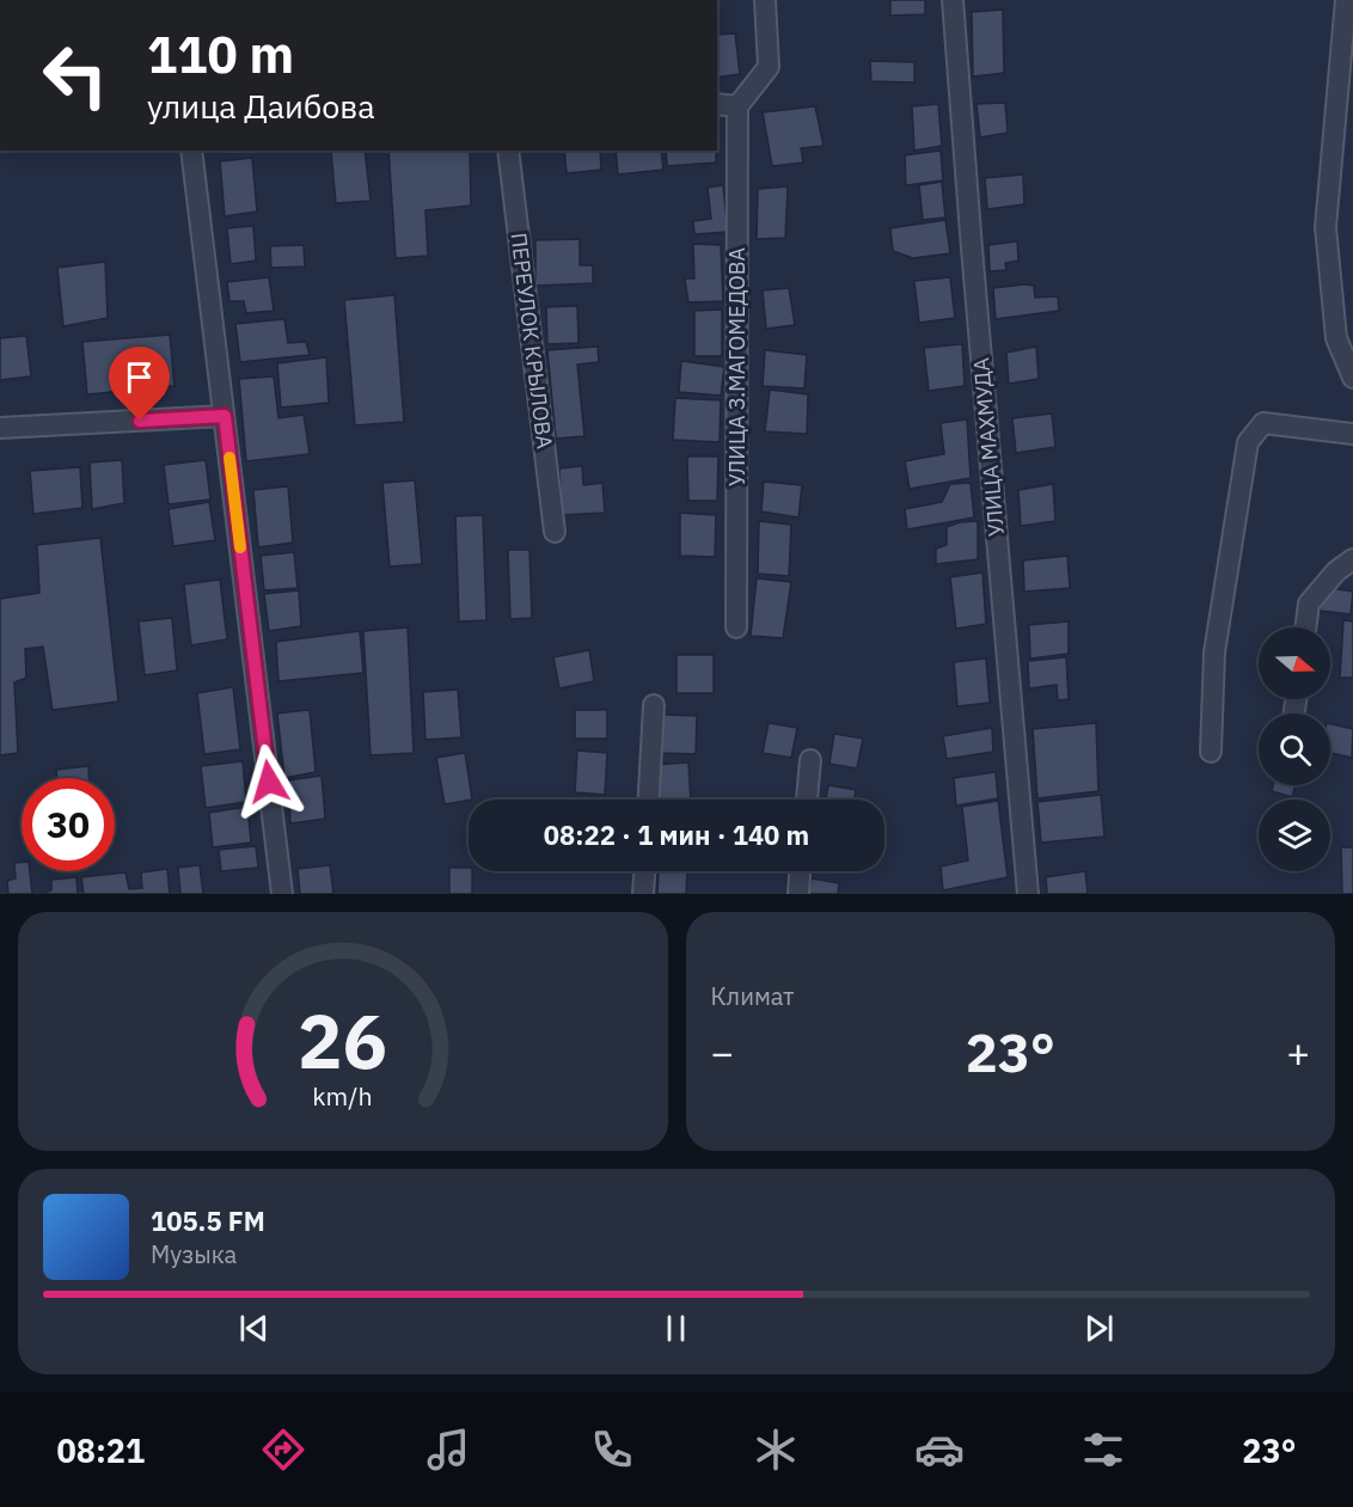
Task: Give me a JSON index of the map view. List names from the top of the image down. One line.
{"streets":{"street":["ПЕРЕУЛОК КРЫЛОВА","УЛИЦА З.МАГОМЕДОВА","УЛИЦА МАХМУДА"]},"north":"right","page":{"turn":["110 m","улица Даибова"],"limit":"30","trip":"08:22 · 1 мин · 140 m","tile":"Климат","heat":["−","23°","+"],"song":["105.5 FM","Музыка"],"tabs":["08:21","23°"],"gauge":["26","km/h"]}}
